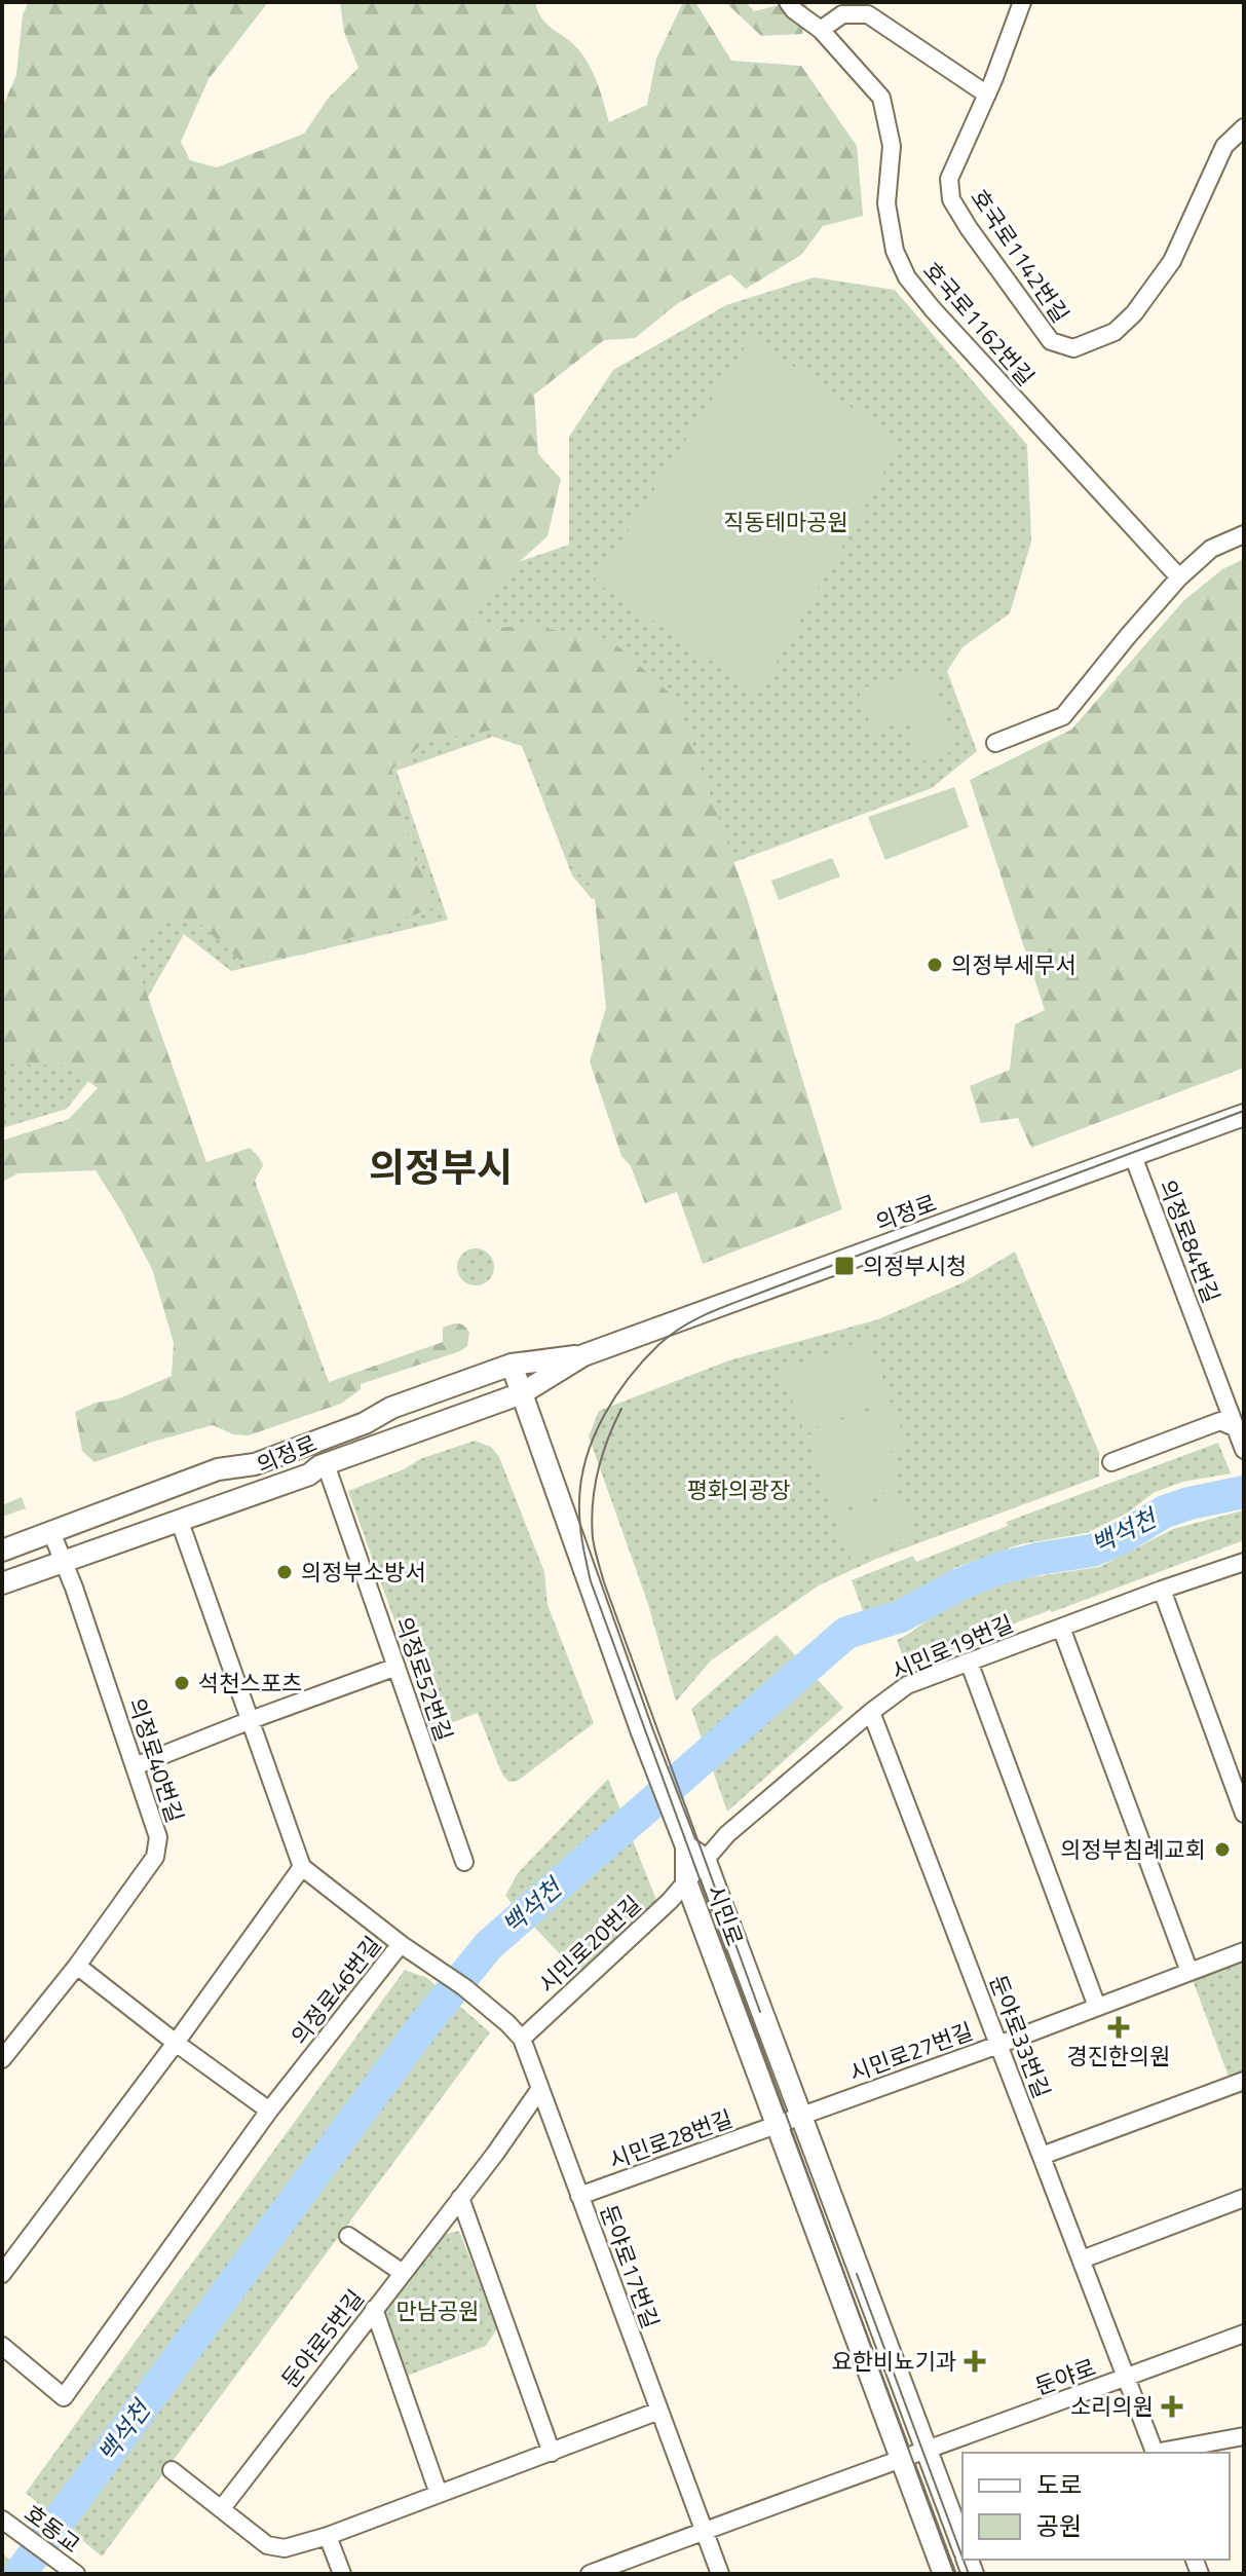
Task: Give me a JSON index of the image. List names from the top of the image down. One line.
{"streets":{"street":["호국로1142번길","호국로1162번길","의정로","의정로84번길","시민로19번길","의정로52번길","의정로40번길","시민로","시민로20번길","의정로46번길","둔야로33번길","시민로27번길","시민로28번길","둔야로17번길","둔야로5번길","둔야로","호동교"]},"crossings":[["의정로","의정로84번길"],["의정로","의정로52번길"],["의정로","의정로40번길"],["시민로19번길","시민로"],["시민로19번길","시민로20번길"],["시민로19번길","둔야로33번길"],["시민로","시민로20번길"],["시민로","시민로27번길"],["시민로","시민로28번길"],["시민로","둔야로"],["시민로20번길","둔야로17번길"],["의정로46번길","둔야로17번길"],["둔야로33번길","시민로27번길"],["둔야로33번길","둔야로"],["시민로27번길","시민로28번길"],["시민로28번길","둔야로17번길"],["둔야로17번길","둔야로5번길"],["둔야로17번길","둔야로"]],"districts":["의정부시"],"water":["백석천"],"parks":["직동테마공원","평화의광장","만남공원"],"places":{"other":["의정부세무서","의정부소방서","석천스포츠","의정부침례교회"],"transit":["의정부시청"],"health":["경진한의원","요한비뇨기과","소리의원"]},"legend":["도로","공원"]}
